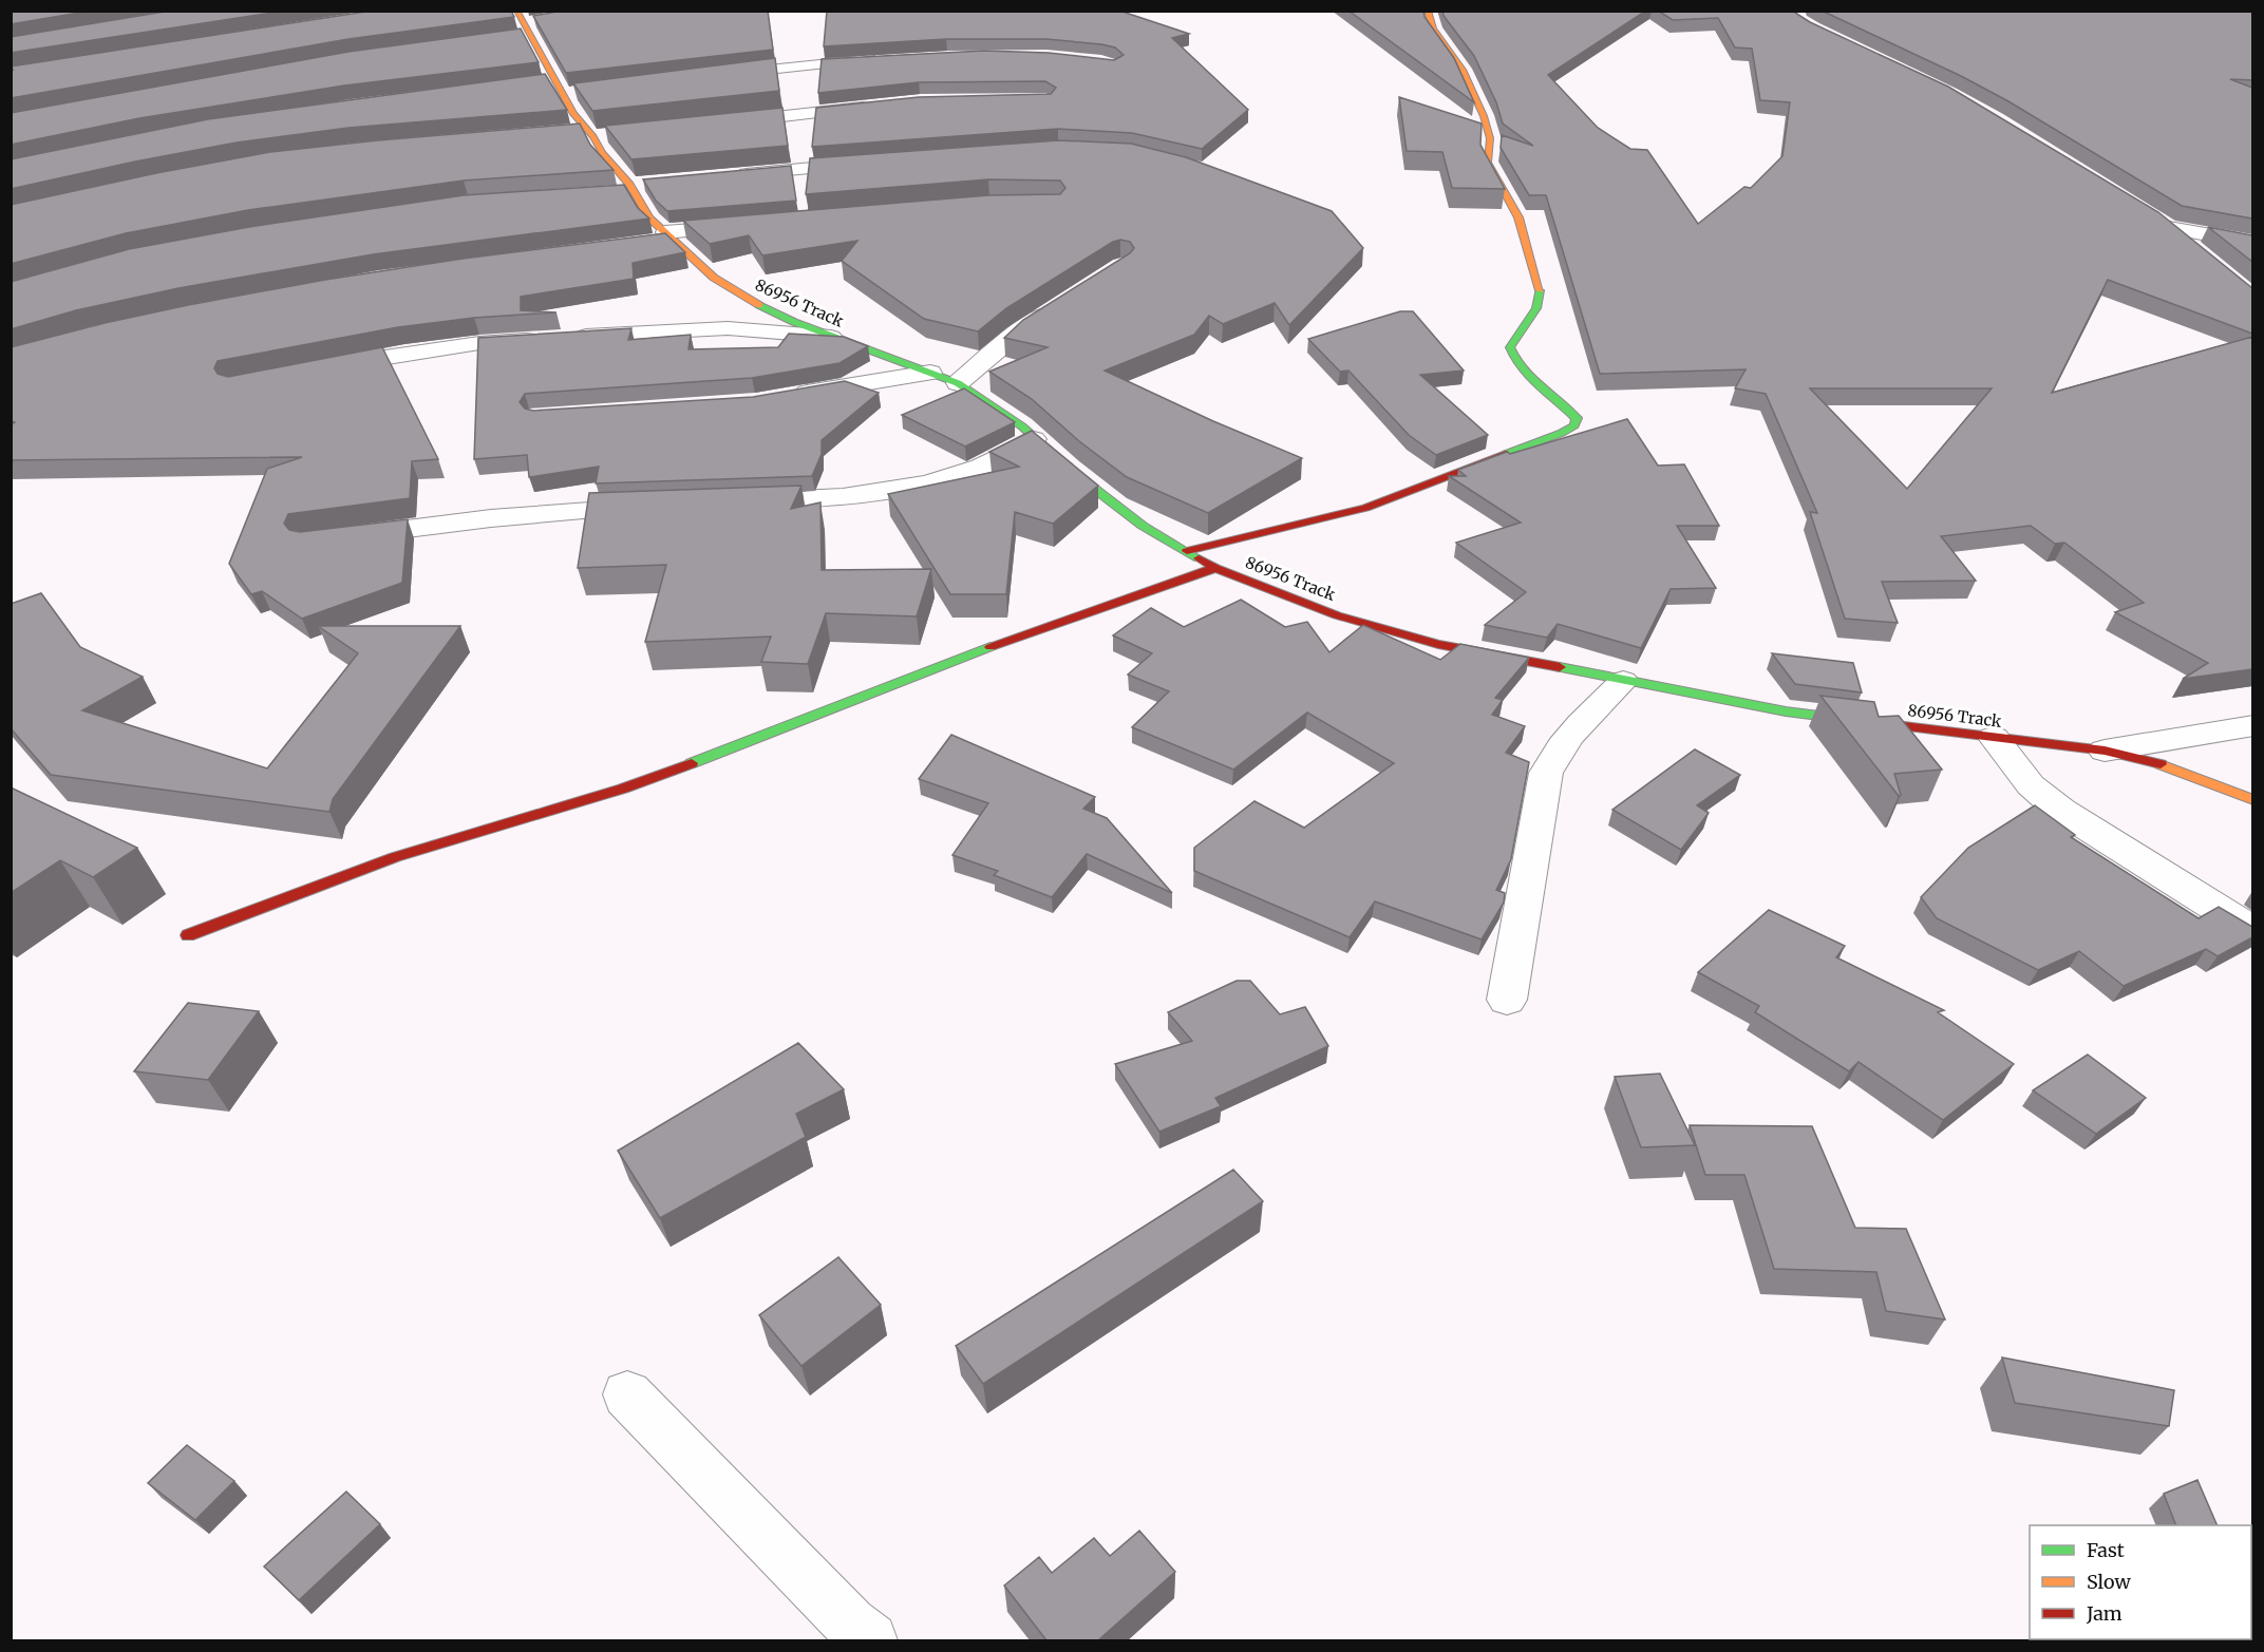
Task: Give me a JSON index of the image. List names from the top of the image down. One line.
{"streets":{"street":["86956 Track"]},"legend":["Fast","Slow","Jam"]}
